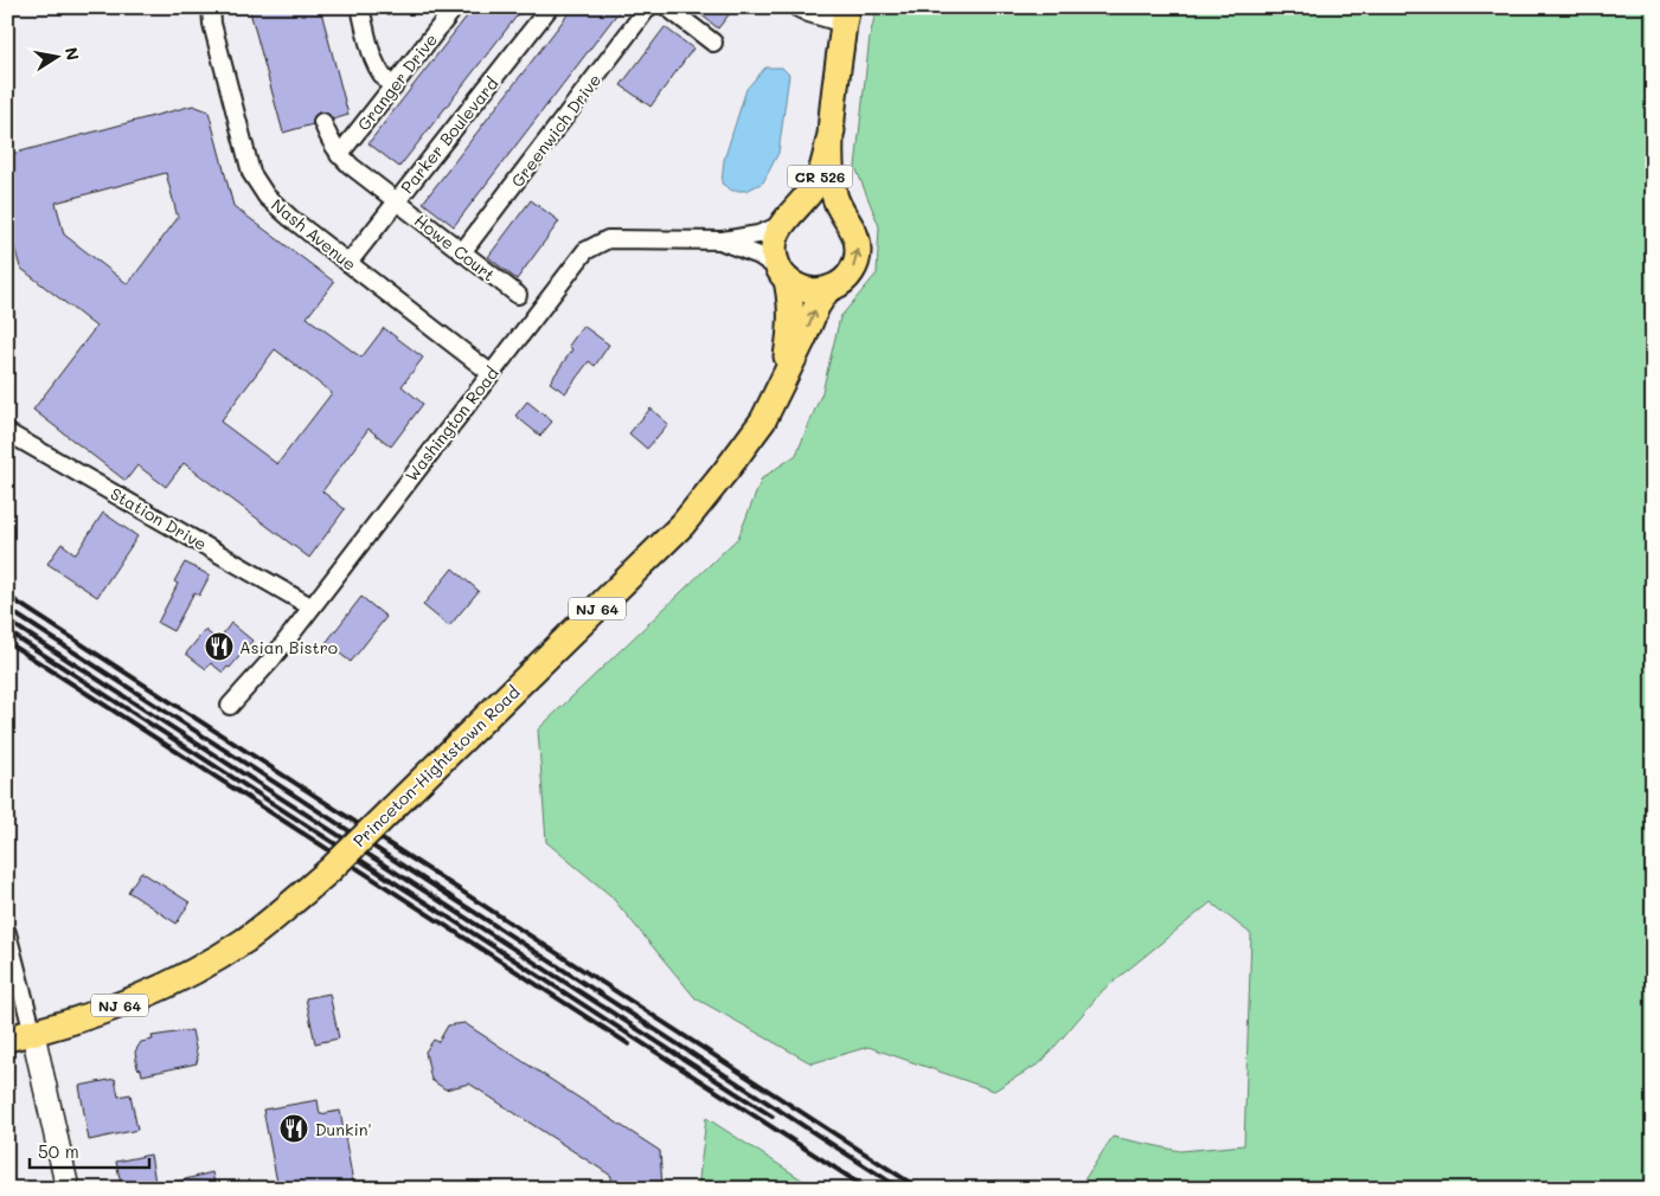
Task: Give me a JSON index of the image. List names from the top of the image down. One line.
{"streets":{"main road":["CR 526","Washington Road","NJ 64","Princeton-Hightstown Road"],"street":["Granger Drive","Greenwich Drive","Parker Boulevard","Nash Avenue","Howe Court","Station Drive"]},"crossings":[["Granger Drive","Howe Court"],["Greenwich Drive","Howe Court"],["Parker Boulevard","Nash Avenue"],["Parker Boulevard","Howe Court"],["Nash Avenue","Washington Road"],["Washington Road","Station Drive"],["Washington Road","Princeton-Hightstown Road"]],"places":{"restaurant":["Asian Bistro","Dunkin'"]},"scale_bar":"50 m","north":"right"}
